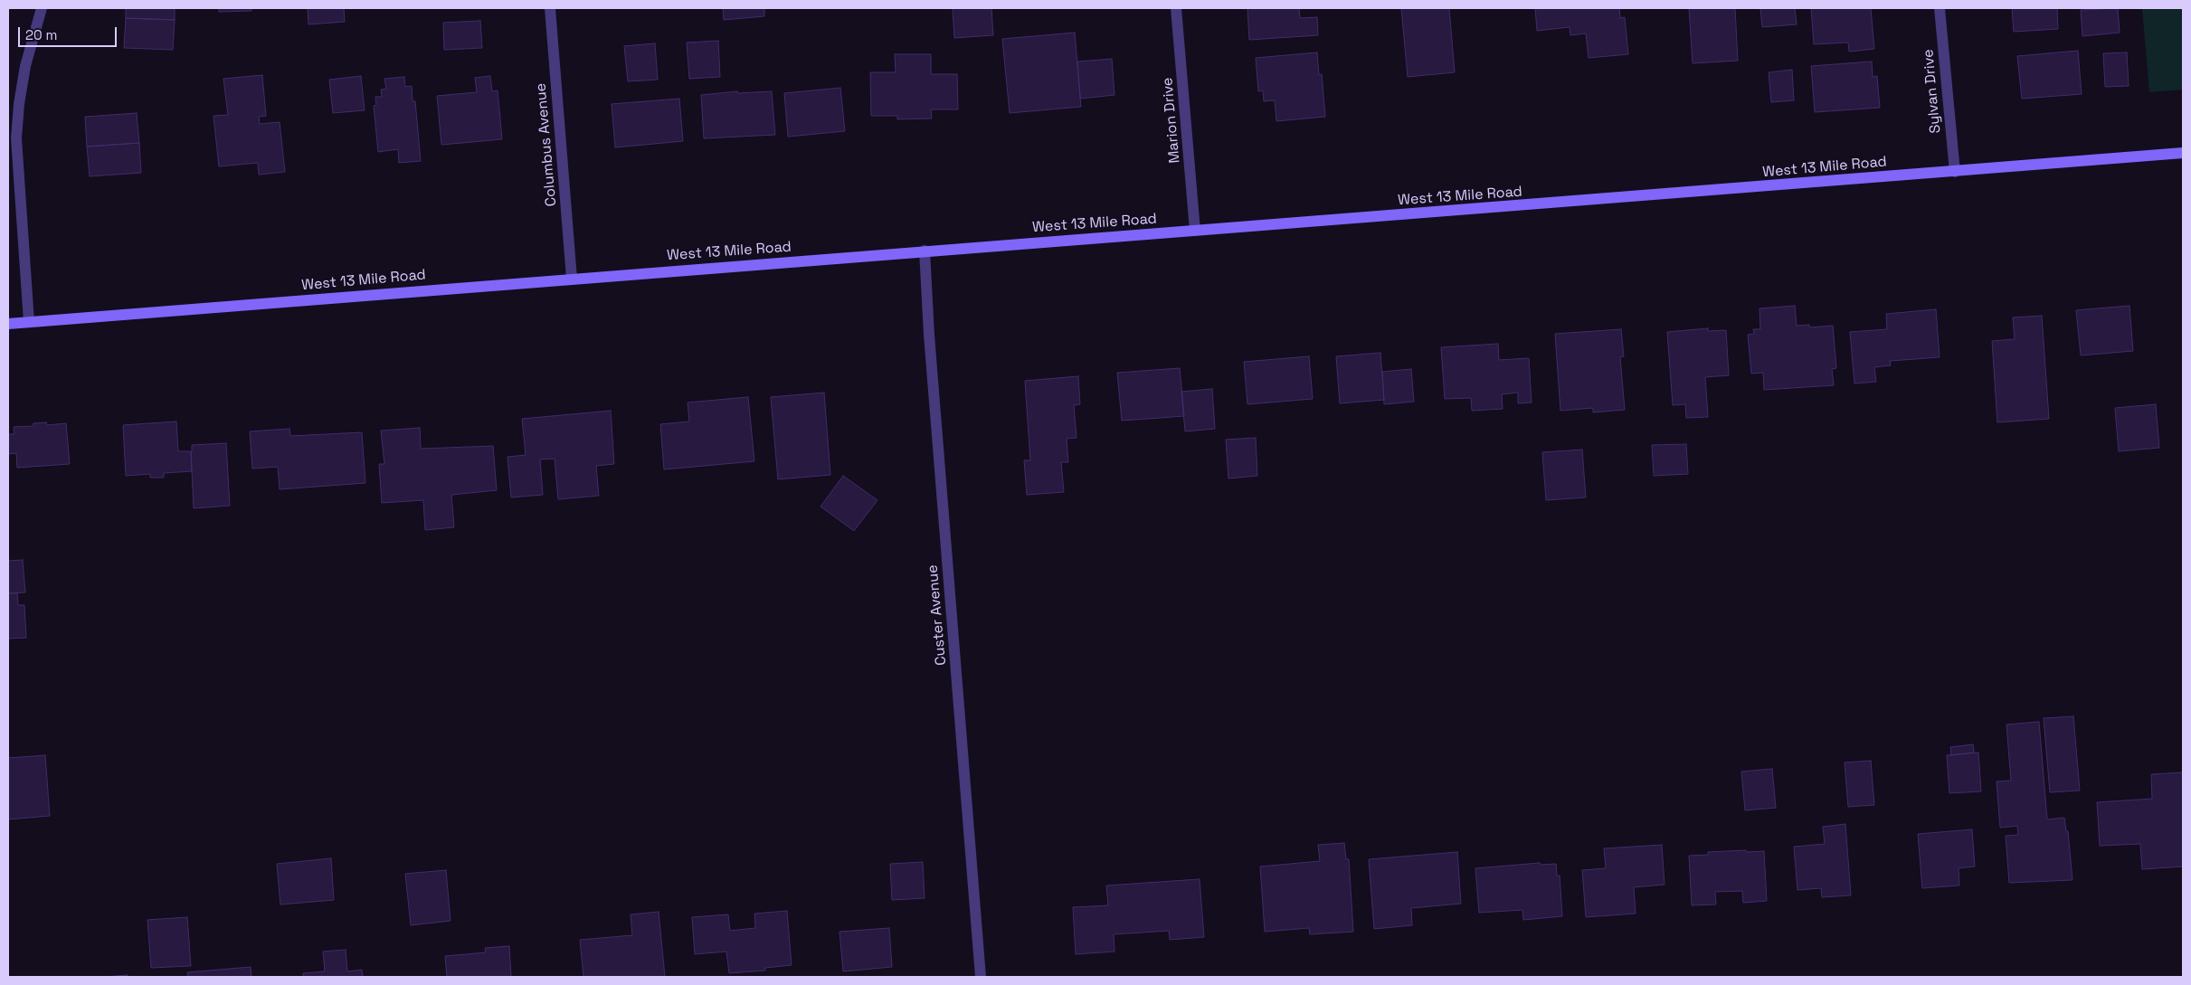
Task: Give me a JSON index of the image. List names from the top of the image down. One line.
{"streets":{"main road":["West 13 Mile Road"],"street":["Sylvan Drive","Marion Drive","Columbus Avenue","Custer Avenue"]},"crossings":[["Sylvan Drive","West 13 Mile Road"],["Marion Drive","West 13 Mile Road"],["Columbus Avenue","West 13 Mile Road"],["West 13 Mile Road","Custer Avenue"]],"scale_bar":"20 m"}
